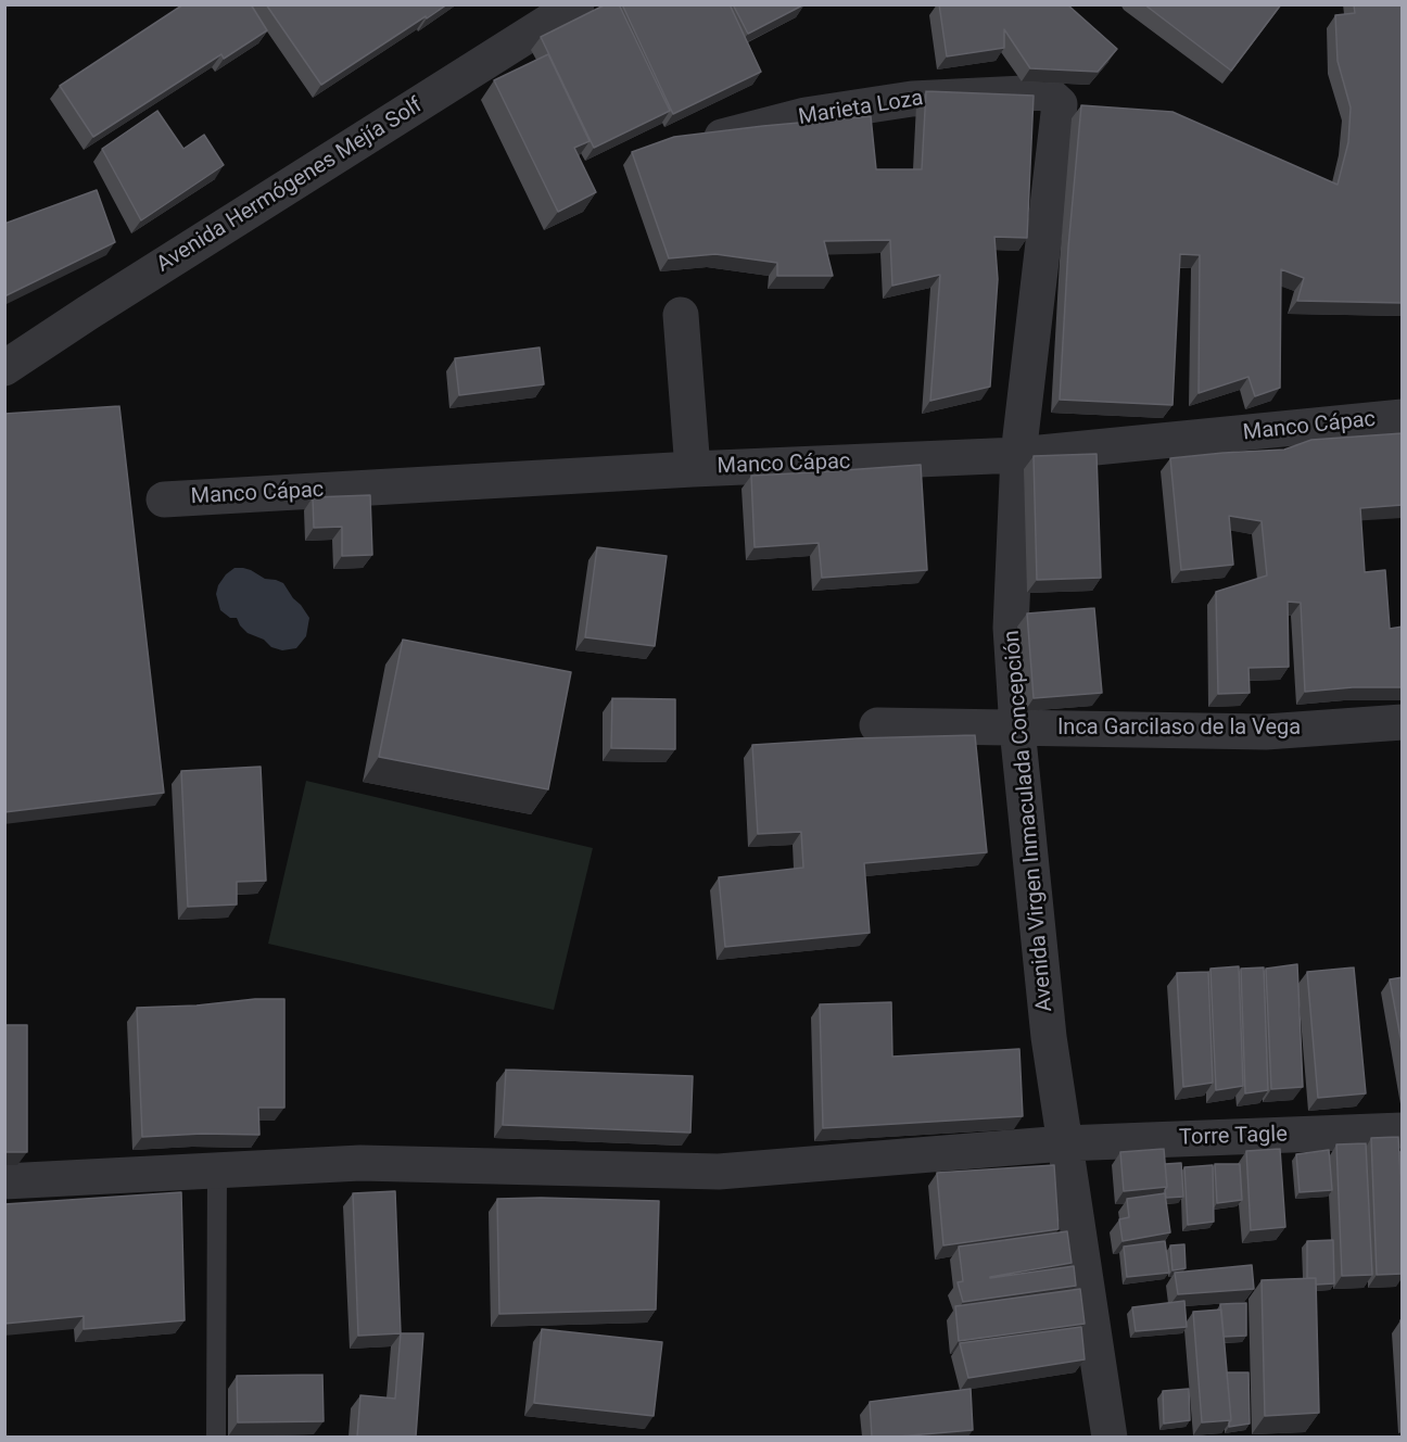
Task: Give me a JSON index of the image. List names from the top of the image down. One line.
{"streets":{"street":["Marieta Loza","Avenida Hermógenes Mejía Solf","Manco Cápac","Inca Garcilaso de la Vega","Avenida Virgen Inmaculada Concepción","Torre Tagle"]},"crossings":[["Marieta Loza","Avenida Virgen Inmaculada Concepción"],["Manco Cápac","Avenida Virgen Inmaculada Concepción"],["Inca Garcilaso de la Vega","Avenida Virgen Inmaculada Concepción"],["Avenida Virgen Inmaculada Concepción","Torre Tagle"]]}
